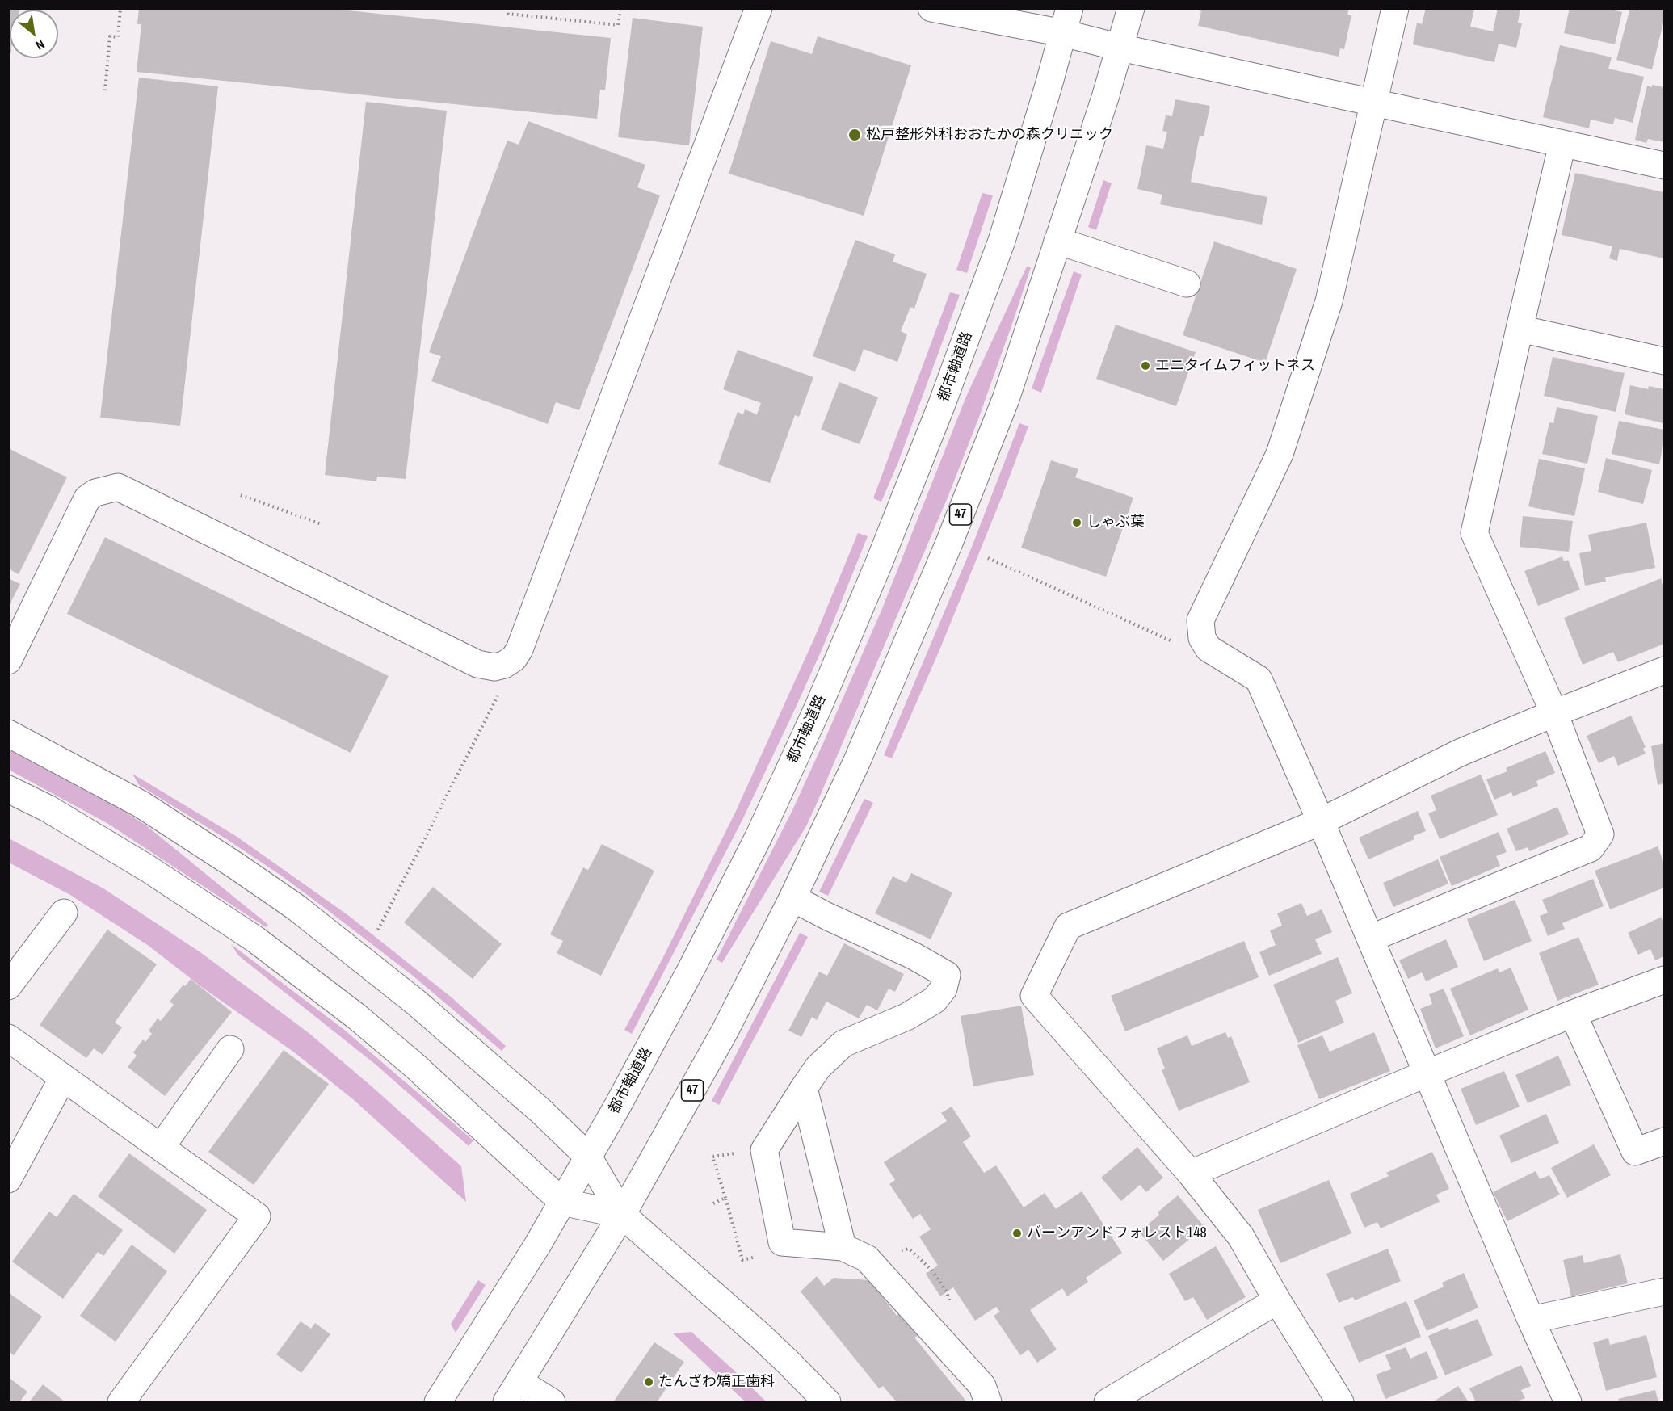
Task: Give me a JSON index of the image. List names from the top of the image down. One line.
{"streets":{"street":["都市軸道路","47"]},"places":["松戸整形外科おおたかの森クリニック","エニタイムフィットネス","しゃぶ葉","バーンアンドフォレスト148","たんざわ矯正歯科"],"north":"bottom right"}
